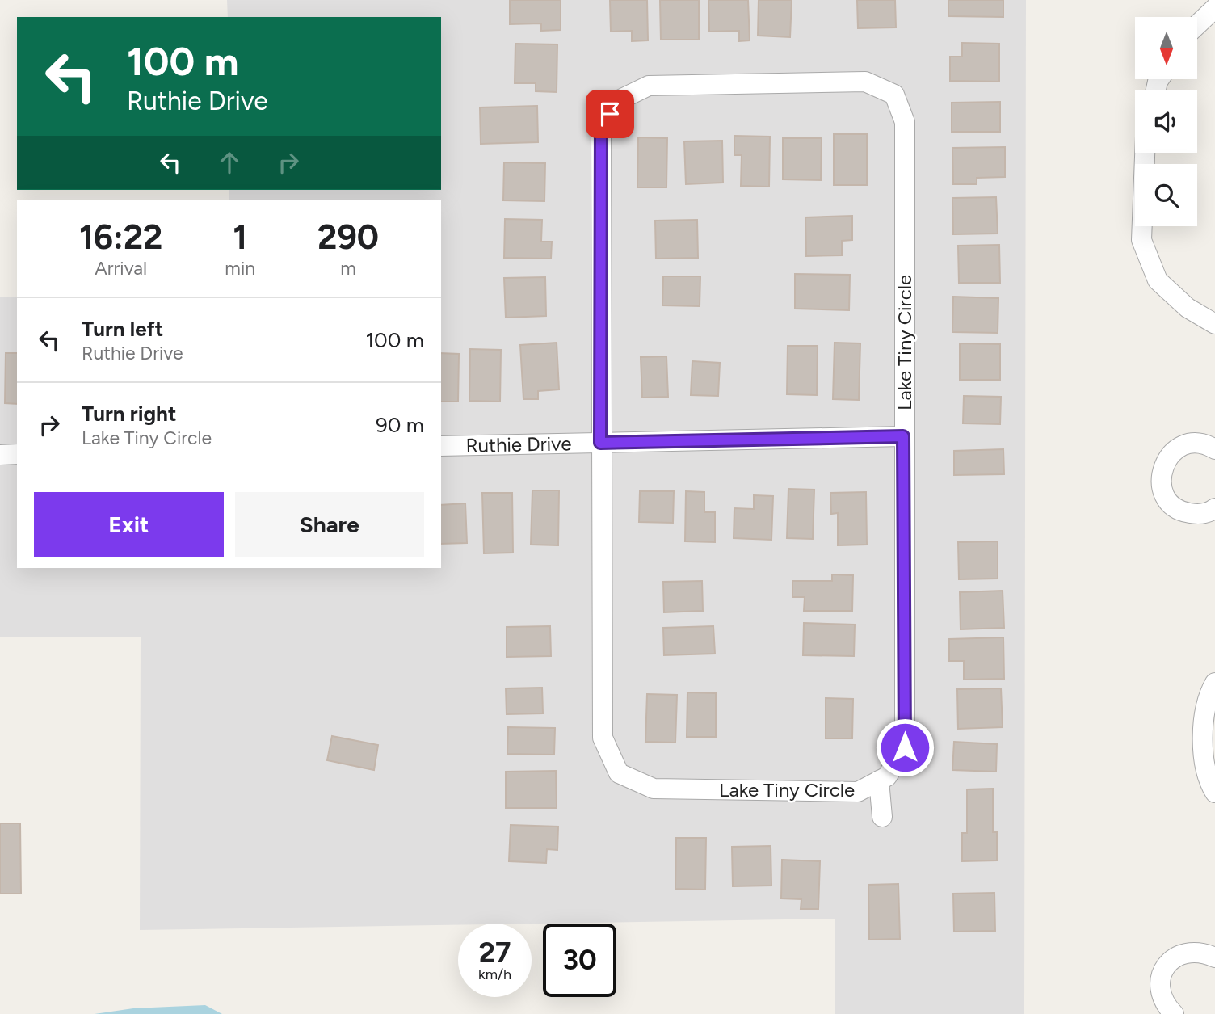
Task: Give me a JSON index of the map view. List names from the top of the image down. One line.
{"streets":{"street":["Lake Tiny Circle","Ruthie Drive"]},"crossings":[["Lake Tiny Circle","Ruthie Drive"]],"north":"bottom","page":{"turn":["100 m","Ruthie Drive"],"eta":["16:22","Arrival","1","min","290","m"],"list":[{"name":"Turn left","note":"Ruthie Drive","value":"100 m"},{"name":"Turn right","note":"Lake Tiny Circle","value":"90 m"}],"buttons":["Exit","Share"],"speed":"27 km/h","limit":"30"}}
